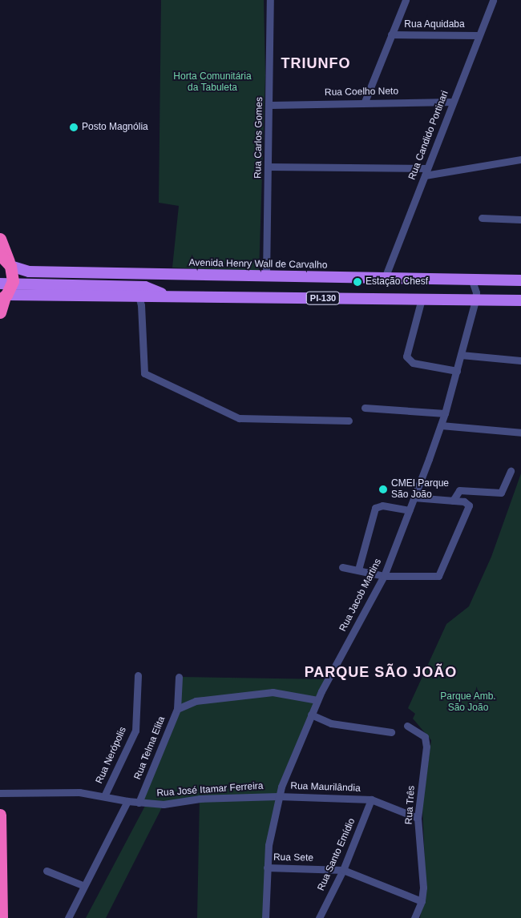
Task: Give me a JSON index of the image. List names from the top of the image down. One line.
{"streets":{"highway":["Avenida Henry Wall de Carvalho"],"main road":["PI-130"],"street":["Rua Aquidaba","Rua Coelho Neto","Rua Candido Portinari","Rua Carlos Gomes","Rua Jacob Martins","Rua Telma Elita","Rua Nerópolis","Rua Maurilândia","Rua José Itamar Ferreira","Rua Três","Rua Santo Emídio","Rua Sete"]},"crossings":[["Rua Aquidaba","Rua Candido Portinari"],["Rua Coelho Neto","Rua Candido Portinari"],["Rua Coelho Neto","Rua Carlos Gomes"],["Rua Candido Portinari","Avenida Henry Wall de Carvalho"],["Rua Carlos Gomes","Avenida Henry Wall de Carvalho"],["Avenida Henry Wall de Carvalho","Rua Jacob Martins"],["PI-130","Rua Jacob Martins"],["Rua Jacob Martins","Rua Maurilândia"],["Rua Jacob Martins","Rua José Itamar Ferreira"],["Rua Jacob Martins","Rua Sete"],["Rua Telma Elita","Rua José Itamar Ferreira"],["Rua Nerópolis","Rua José Itamar Ferreira"],["Rua Maurilândia","Rua José Itamar Ferreira"],["Rua Maurilândia","Rua Três"],["Rua Maurilândia","Rua Santo Emídio"],["Rua Três","Rua Sete"],["Rua Santo Emídio","Rua Sete"]],"districts":["TRIUNFO","PARQUE SÃO JOÃO"],"parks":["Horta Comunitária da Tabuleta","Parque Amb. São João"],"places":["Posto Magnólia","Estação Chesf","CMEI Parque São João"]}
